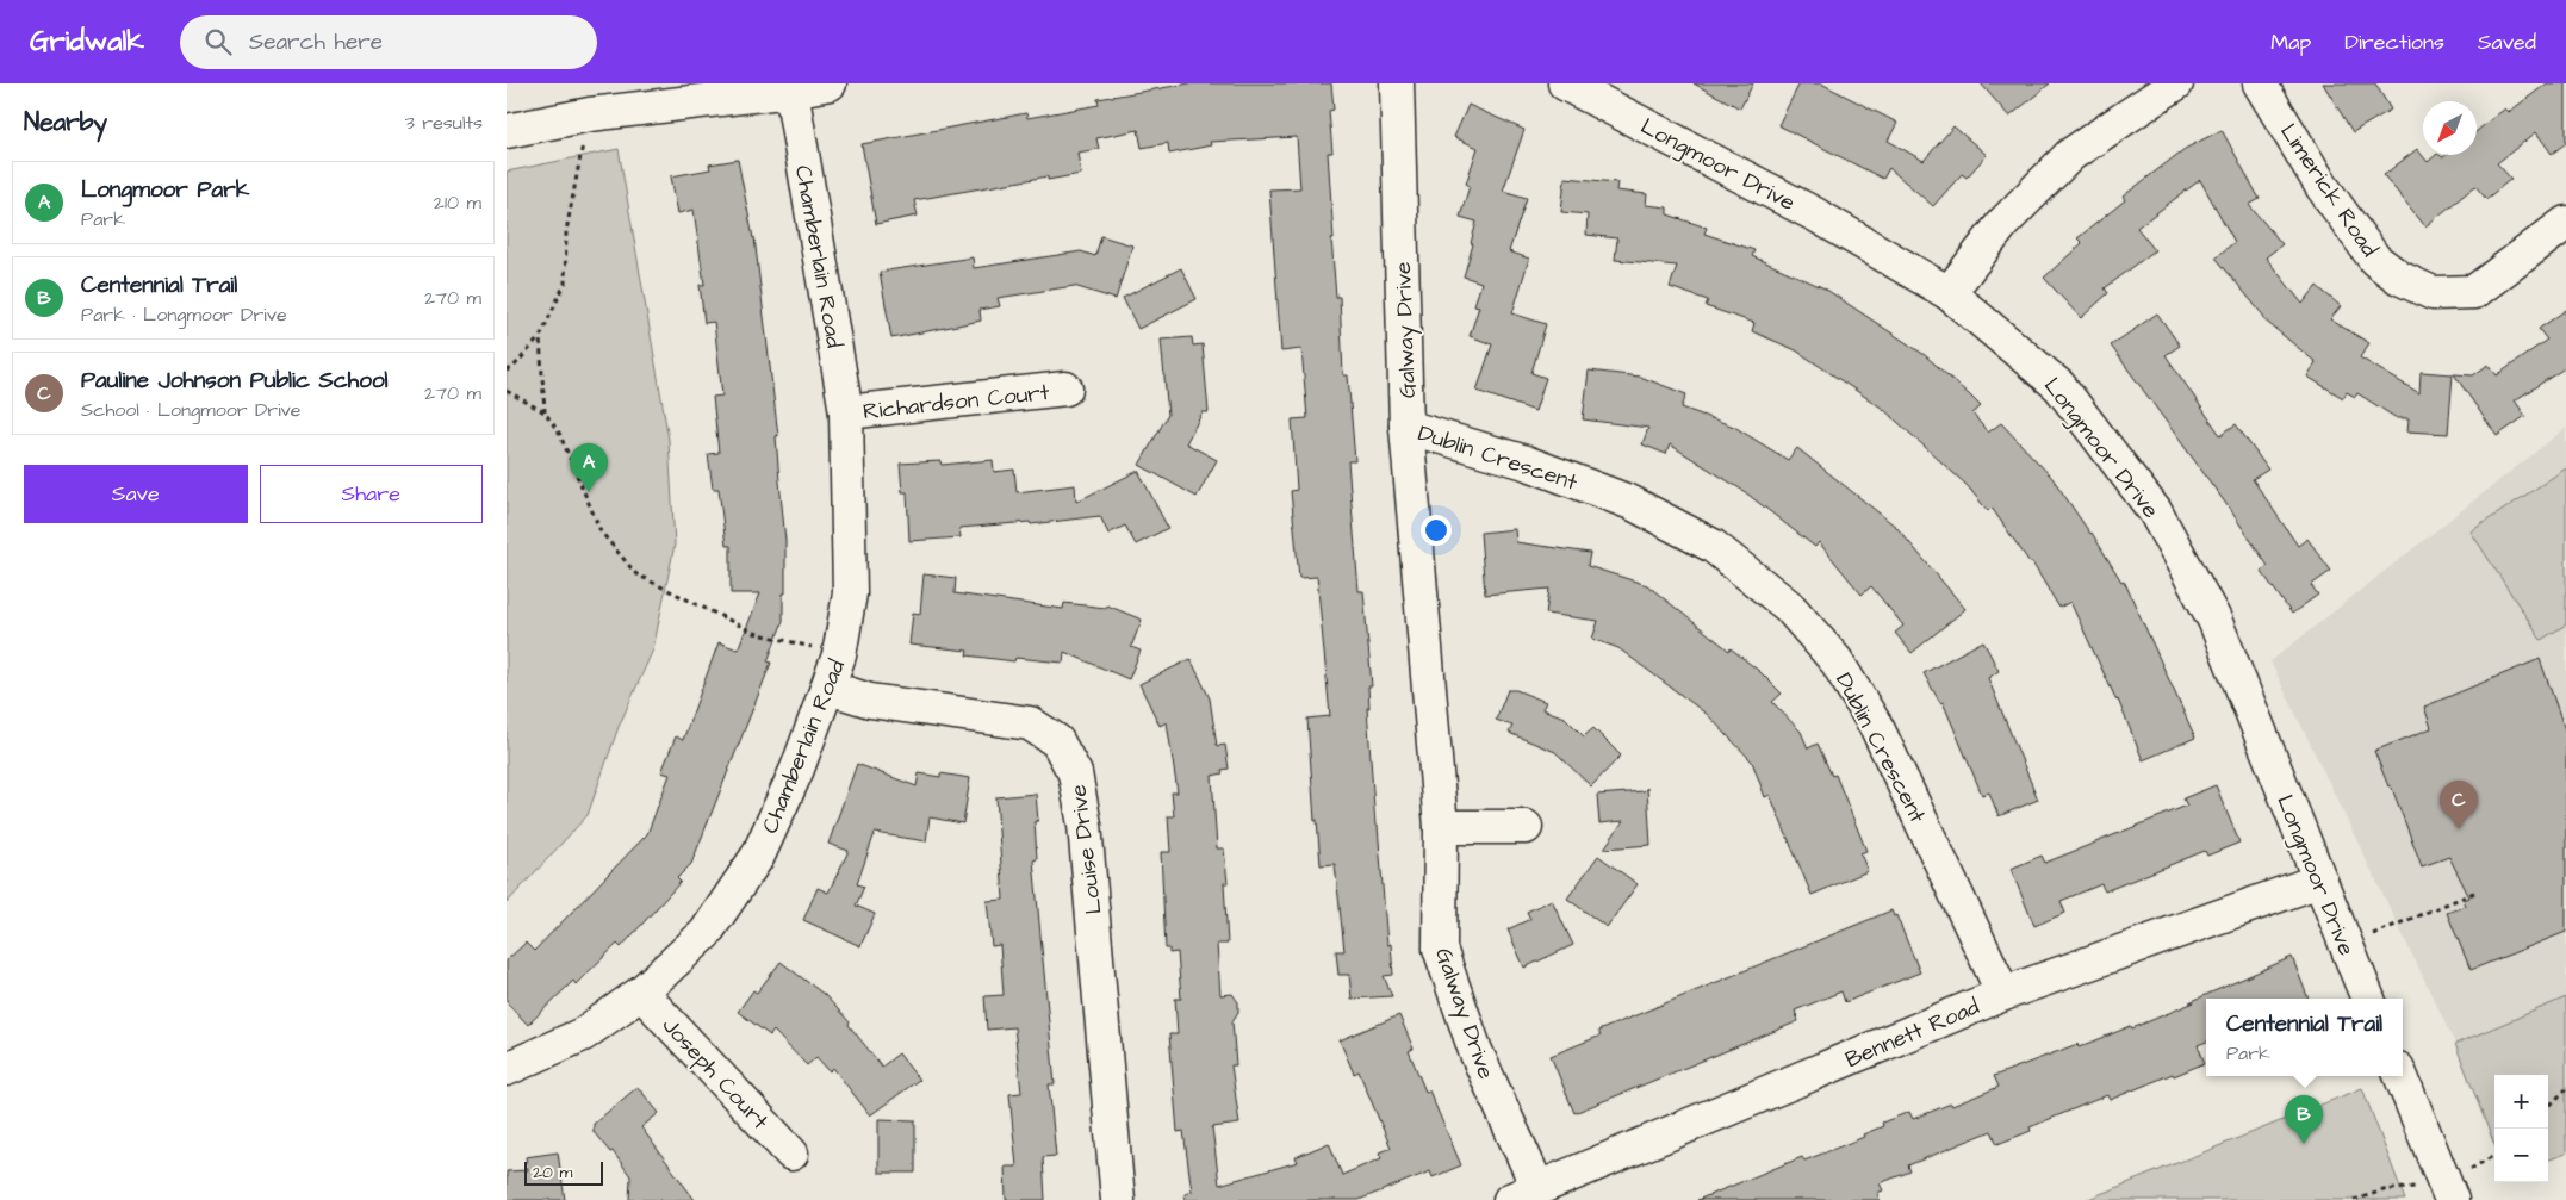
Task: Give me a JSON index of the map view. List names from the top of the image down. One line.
{"streets":{"street":["Longmoor Drive","Limerick Road","Chamberlain Road","Galway Drive","Richardson Court","Dublin Crescent","Louise Drive","Bennett Road","Joseph Court"]},"crossings":[["Longmoor Drive","Bennett Road"],["Chamberlain Road","Richardson Court"],["Chamberlain Road","Louise Drive"],["Chamberlain Road","Joseph Court"],["Galway Drive","Dublin Crescent"],["Galway Drive","Bennett Road"],["Dublin Crescent","Bennett Road"]],"scale_bar":"20 m","north":"bottom left","page":{"header":"Gridwalk","search":"Search here","nav":["Map","Directions","Saved"],"heading":["Nearby","3 results"],"list":[{"mark":"A","name":"Longmoor Park","note":"Park","value":"210 m"},{"mark":"B","name":"Centennial Trail","note":"Park · Longmoor Drive","value":"270 m"},{"mark":"C","name":"Pauline Johnson Public School","note":"School · Longmoor Drive","value":"270 m"}],"pins":["A","C","B"],"buttons":["Save","Share"],"popup":["Centennial Trail","Park"],"map_buttons":["+","−"],"scale":"20 m"}}
